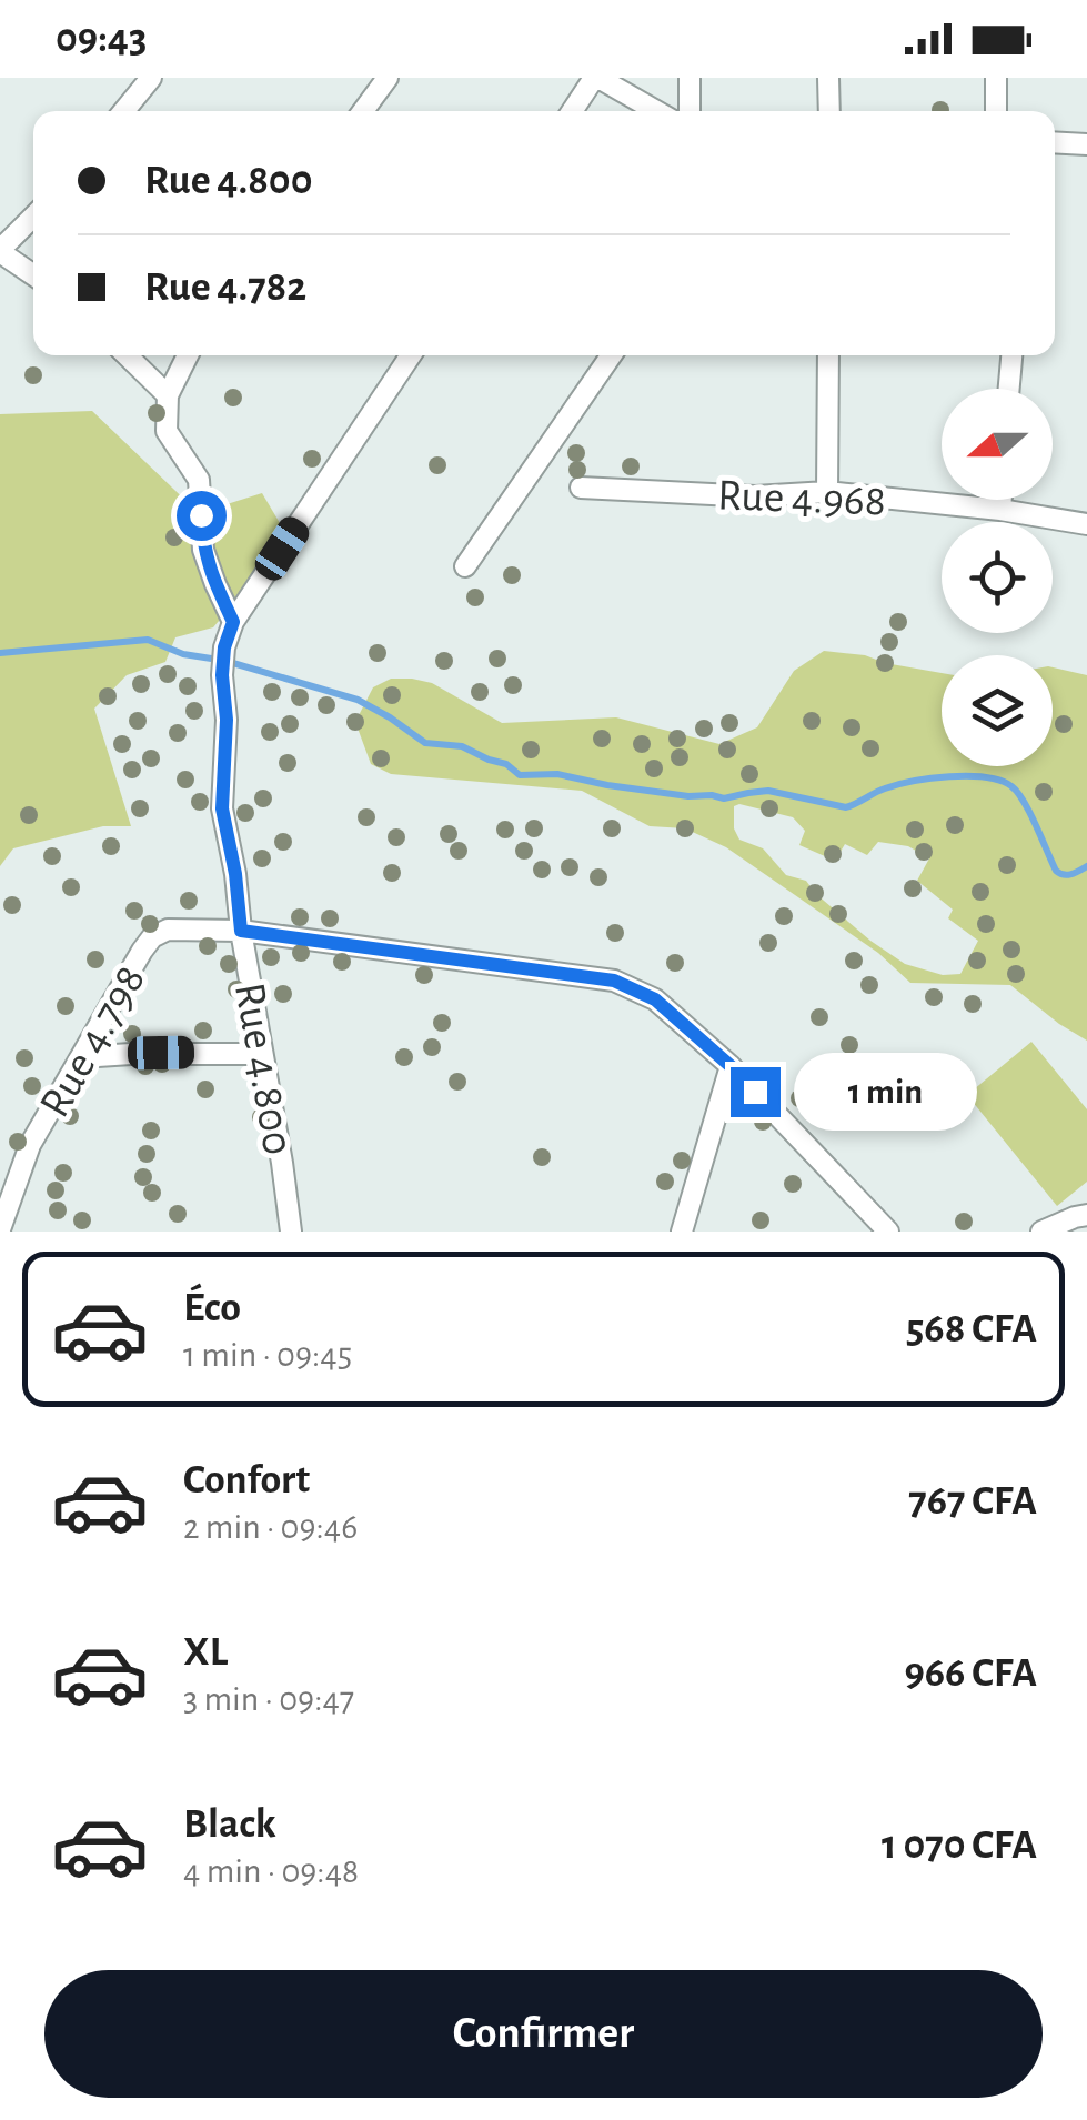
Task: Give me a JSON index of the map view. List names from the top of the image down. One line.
{"streets":{"street":["Rue 4.968","Rue 4.798","Rue 4.800"]},"crossings":[["Rue 4.798","Rue 4.800"]],"north":"left","page":{"status":"09:43","banner":["Rue 4.800","Rue 4.782"],"bubble":"1 min","list":[{"name":"Éco","note":"1 min · 09:45","value":"568 CFA"},{"name":"Confort","note":"2 min · 09:46","value":"767 CFA"},{"name":"XL","note":"3 min · 09:47","value":"966 CFA"},{"name":"Black","note":"4 min · 09:48","value":"1 070 CFA"}],"buttons":"Confirmer"}}
